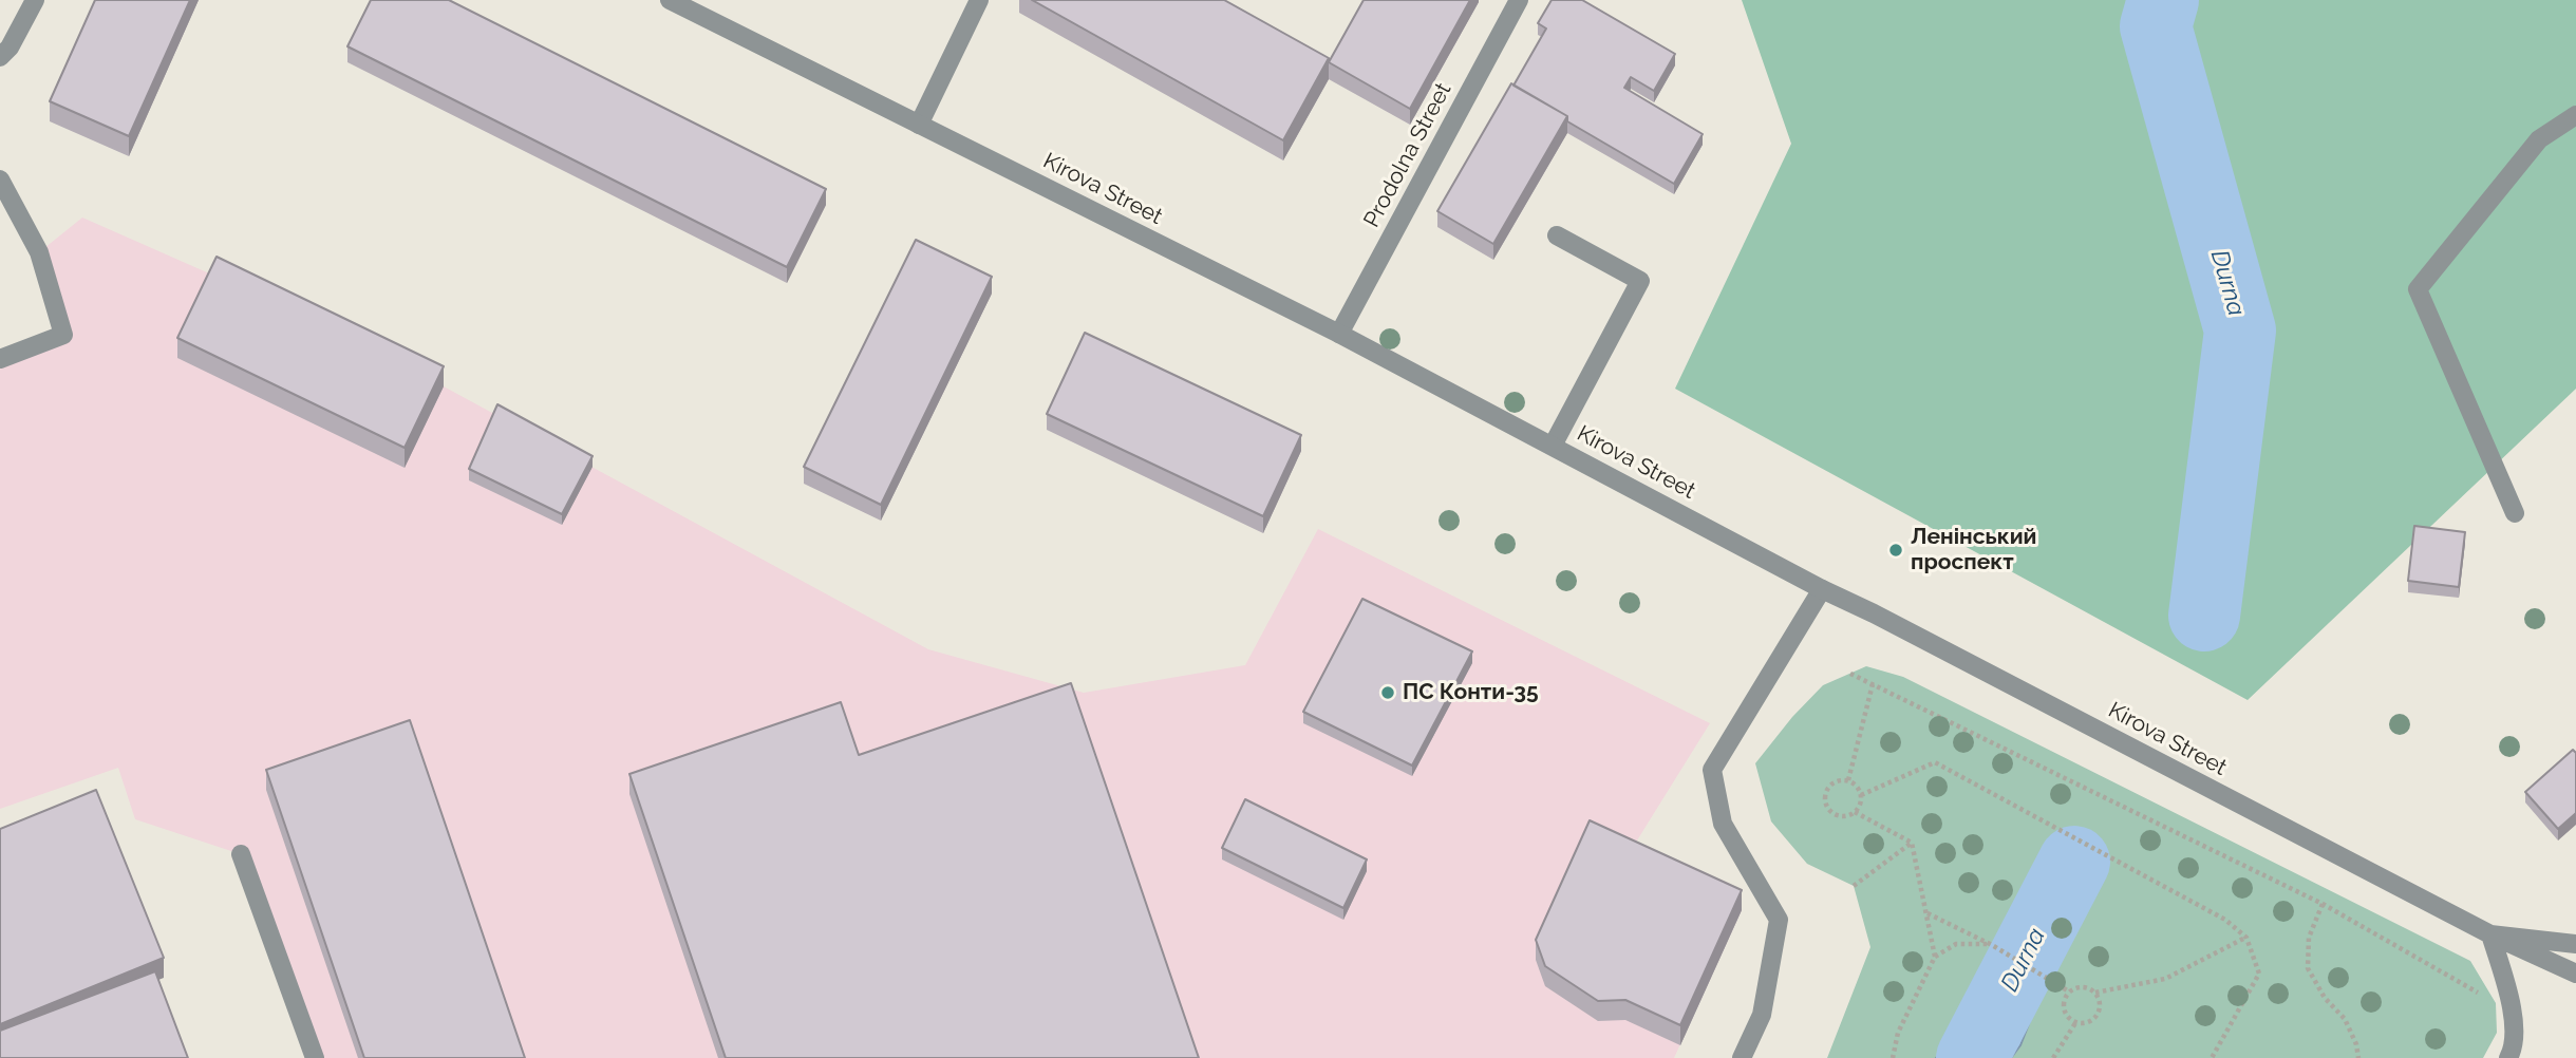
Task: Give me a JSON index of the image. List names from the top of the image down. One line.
{"streets":{"street":["Prodolna Street","Kirova Street"]},"crossings":[["Prodolna Street","Kirova Street"]],"water":["Durna"],"places":["Ленінський проспект","ПС Конти-35"]}
